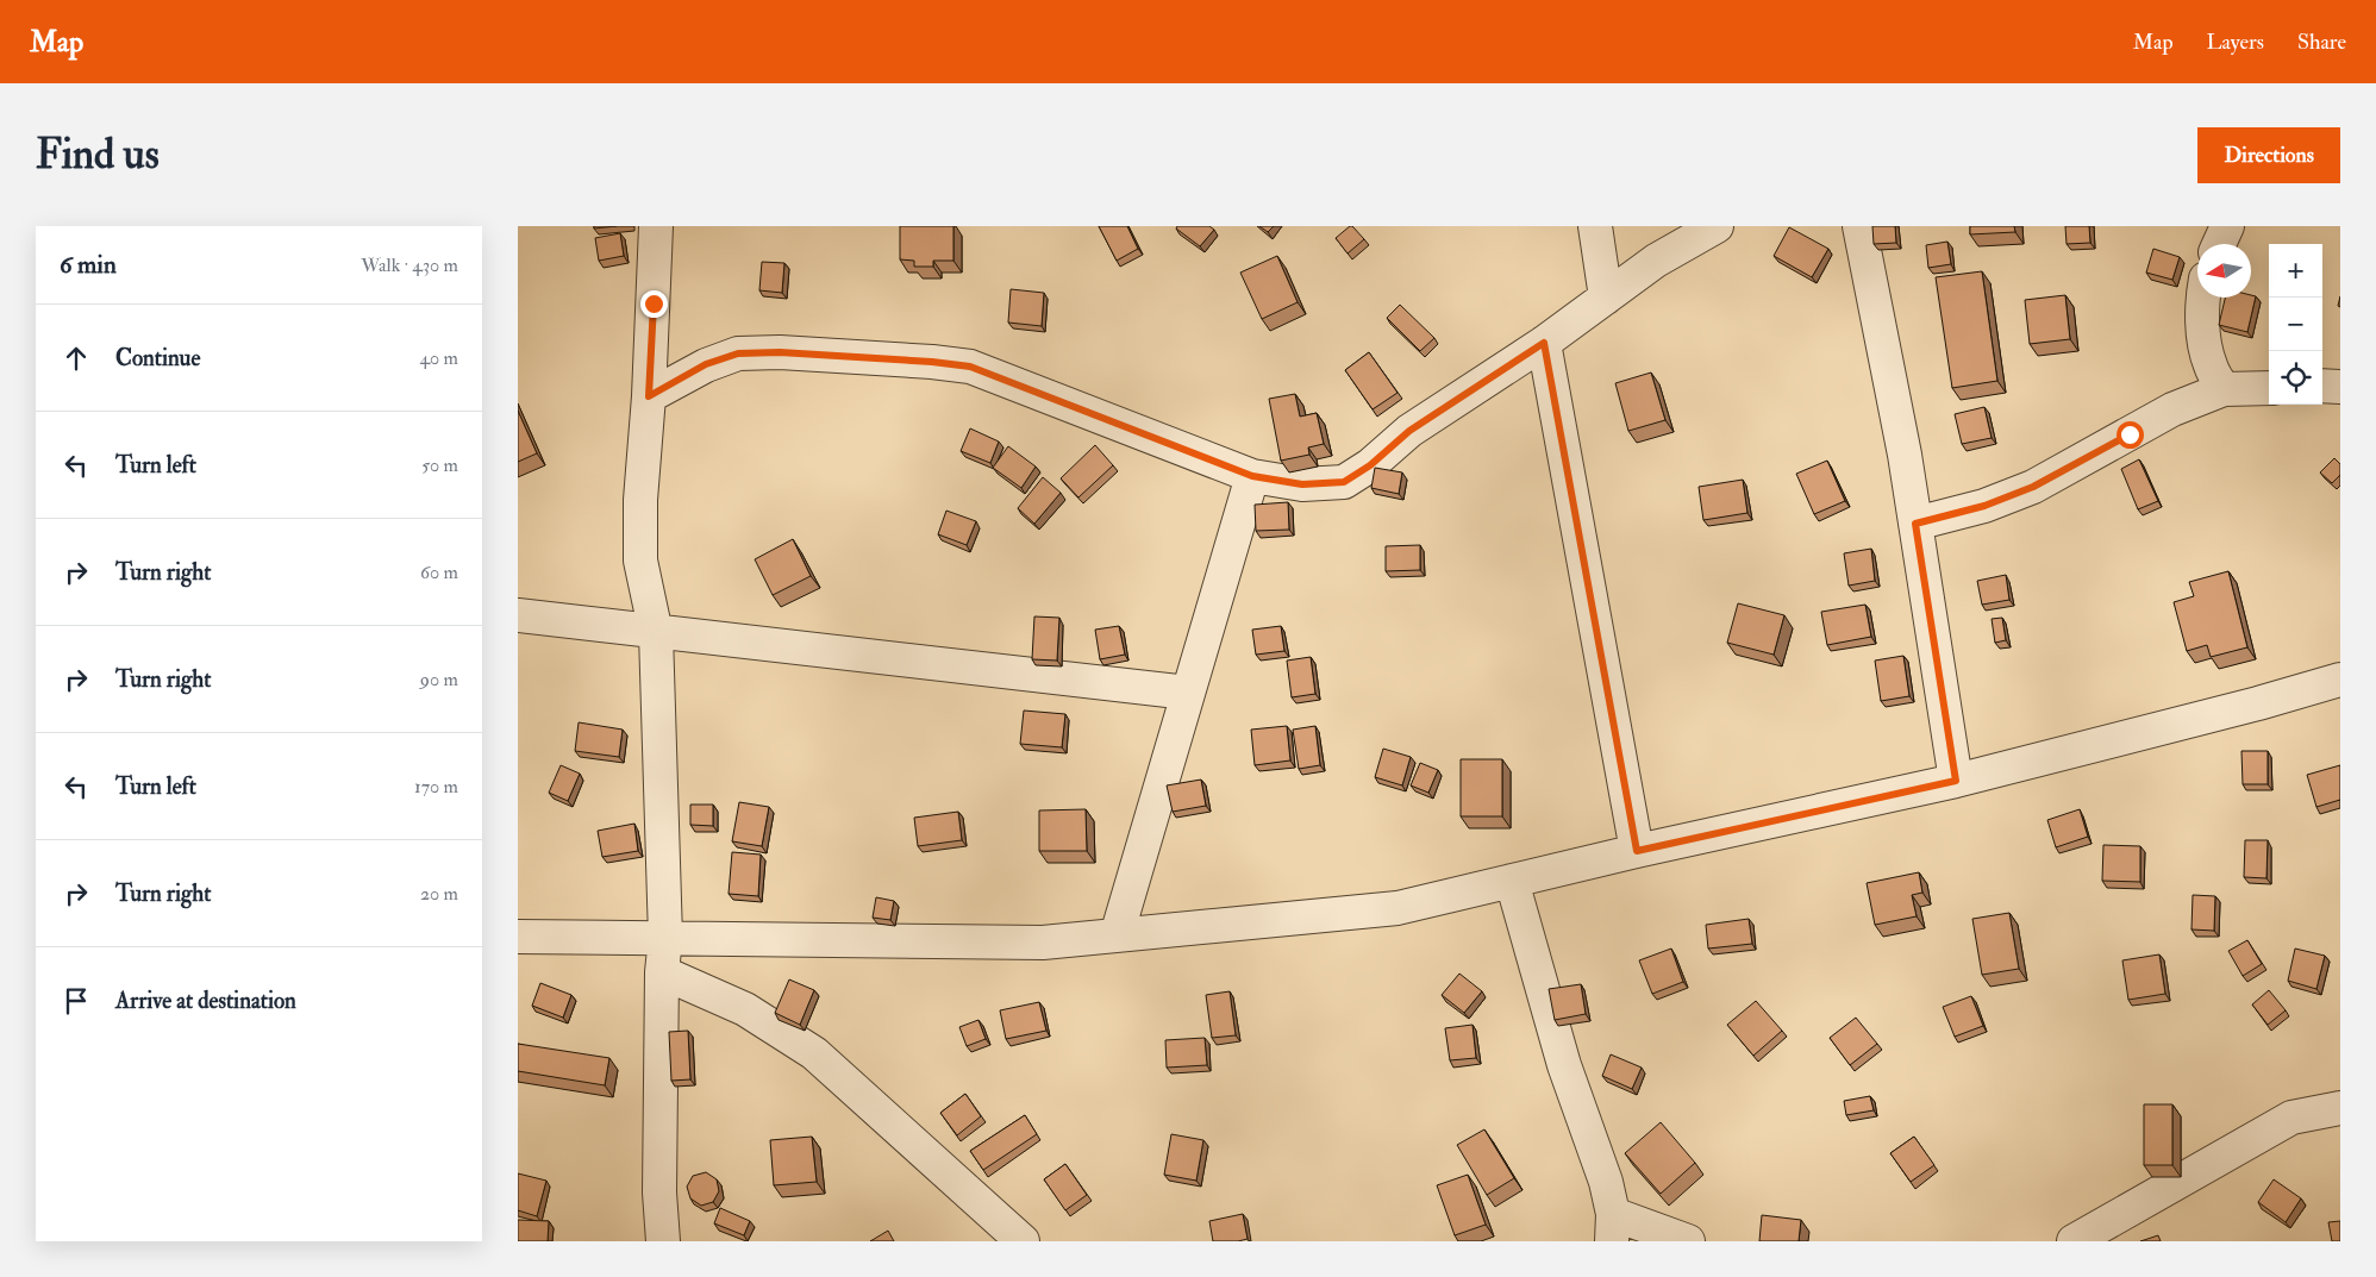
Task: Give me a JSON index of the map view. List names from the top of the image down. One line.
{"north":"left","page":{"header":"Map","nav":["Map","Layers","Share"],"buttons":"Directions","title":"Find us","heading":["6 min","Walk · 430 m"],"map_buttons":["+","−"],"list":[["Continue","40 m"],["Turn left","50 m"],["Turn right","60 m"],["Turn right","90 m"],["Turn left","170 m"],["Turn right","20 m"],"Arrive at destination"]}}
